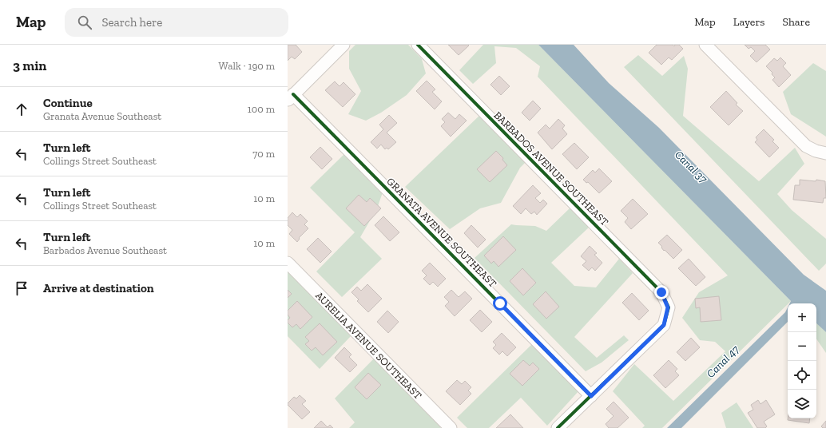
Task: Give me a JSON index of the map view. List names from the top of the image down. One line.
{"streets":{"street":["BARBADOS AVENUE SOUTHEAST","GRANATA AVENUE SOUTHEAST","AURELIA AVENUE SOUTHEAST"]},"crossings":[["BARBADOS AVENUE SOUTHEAST","GRANATA AVENUE SOUTHEAST"]],"water":["Canal 37","Canal 47"],"page":{"header":"Map","search":"Search here","nav":["Map","Layers","Share"],"heading":["3 min","Walk · 190 m"],"list":[["Continue","Granata Avenue Southeast","100 m"],["Turn left","Collings Street Southeast","70 m"],["Turn left","Collings Street Southeast","10 m"],["Turn left","Barbados Avenue Southeast","10 m"],"Arrive at destination"],"map_buttons":["+","−"]}}
